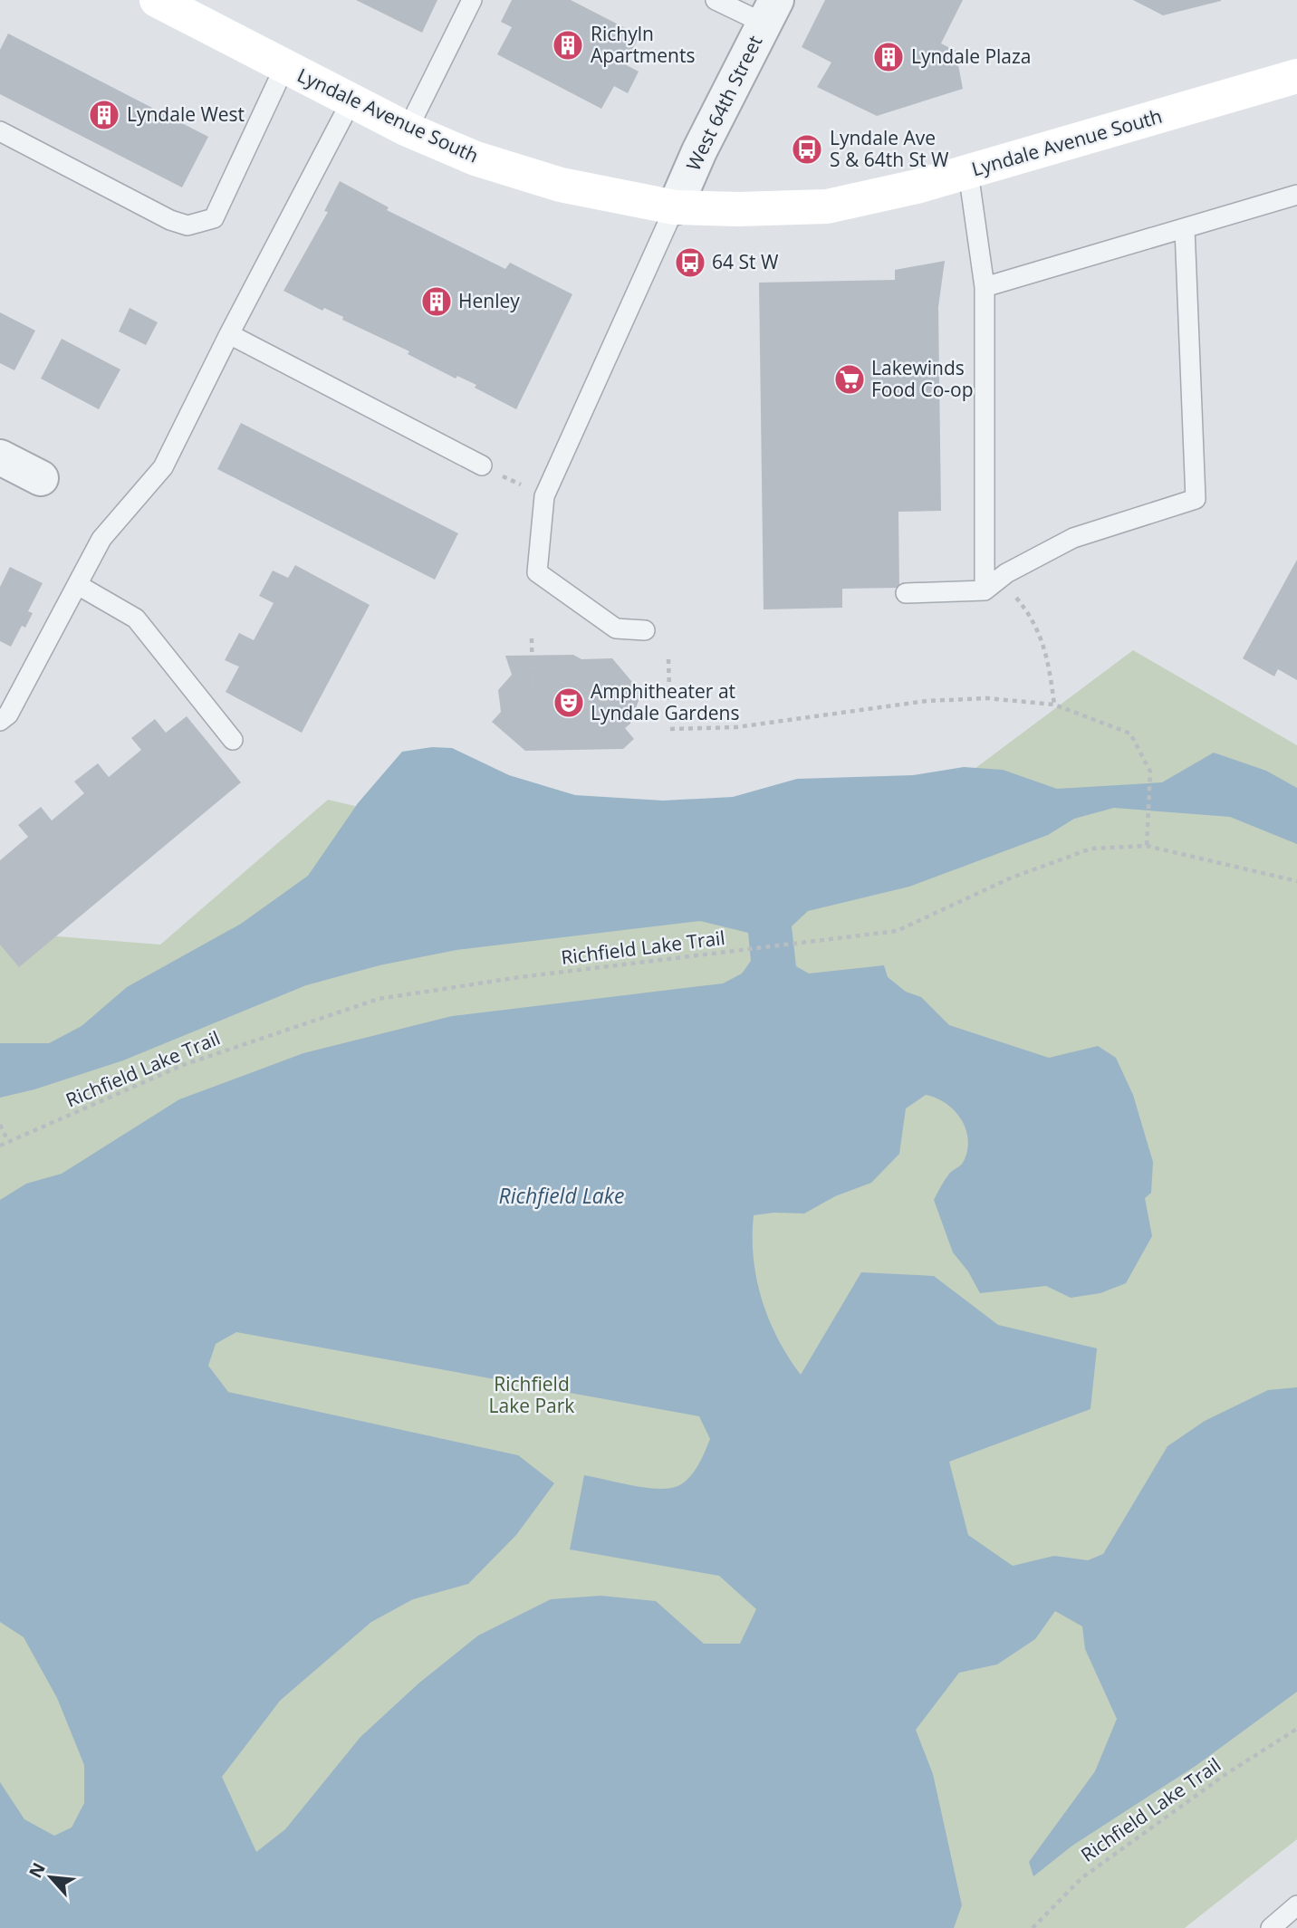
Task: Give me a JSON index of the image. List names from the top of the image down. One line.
{"streets":{"main road":["Lyndale Avenue South"],"street":["West 64th Street"],"path":["Richfield Lake Trail"]},"crossings":[["West 64th Street","Lyndale Avenue South"]],"water":["Richfield Lake"],"parks":["Richfield Lake Park"],"places":{"building":["Richyln Apartments","Lyndale Plaza","Lyndale West","Henley"],"bus stop":["Lyndale Ave S & 64th St W","64 St W"],"supermarket":["Lakewinds Food Co-op"],"theatre":["Amphitheater at Lyndale Gardens"]},"north":"top left"}
